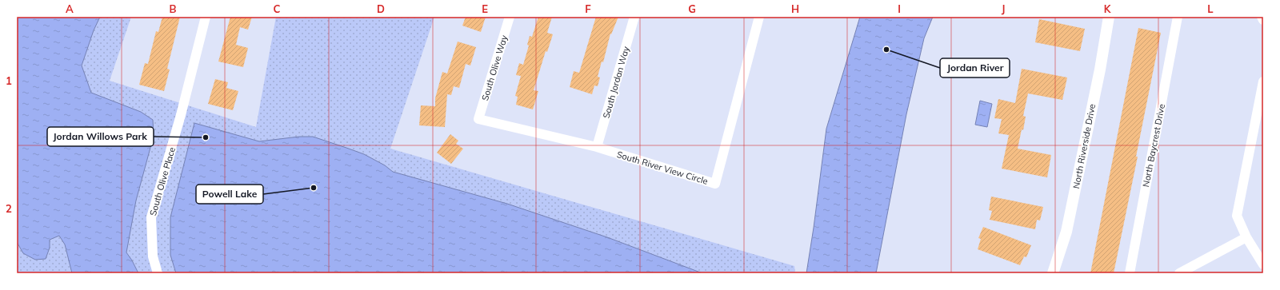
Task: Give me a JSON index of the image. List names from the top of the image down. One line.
{"streets":{"street":["South Olive Way","South Jordan Way","North Baycrest Drive","North Riverside Drive","South River View Circle","South Olive Place"]},"crossings":[["South Olive Way","South River View Circle"],["South Jordan Way","South River View Circle"]],"places":["Jordan River","Jordan Willows Park","Powell Lake"],"grid":{"columns":["A","B","C","D","E","F","G","H","I","J","K","L"],"rows":["1","2"]}}
